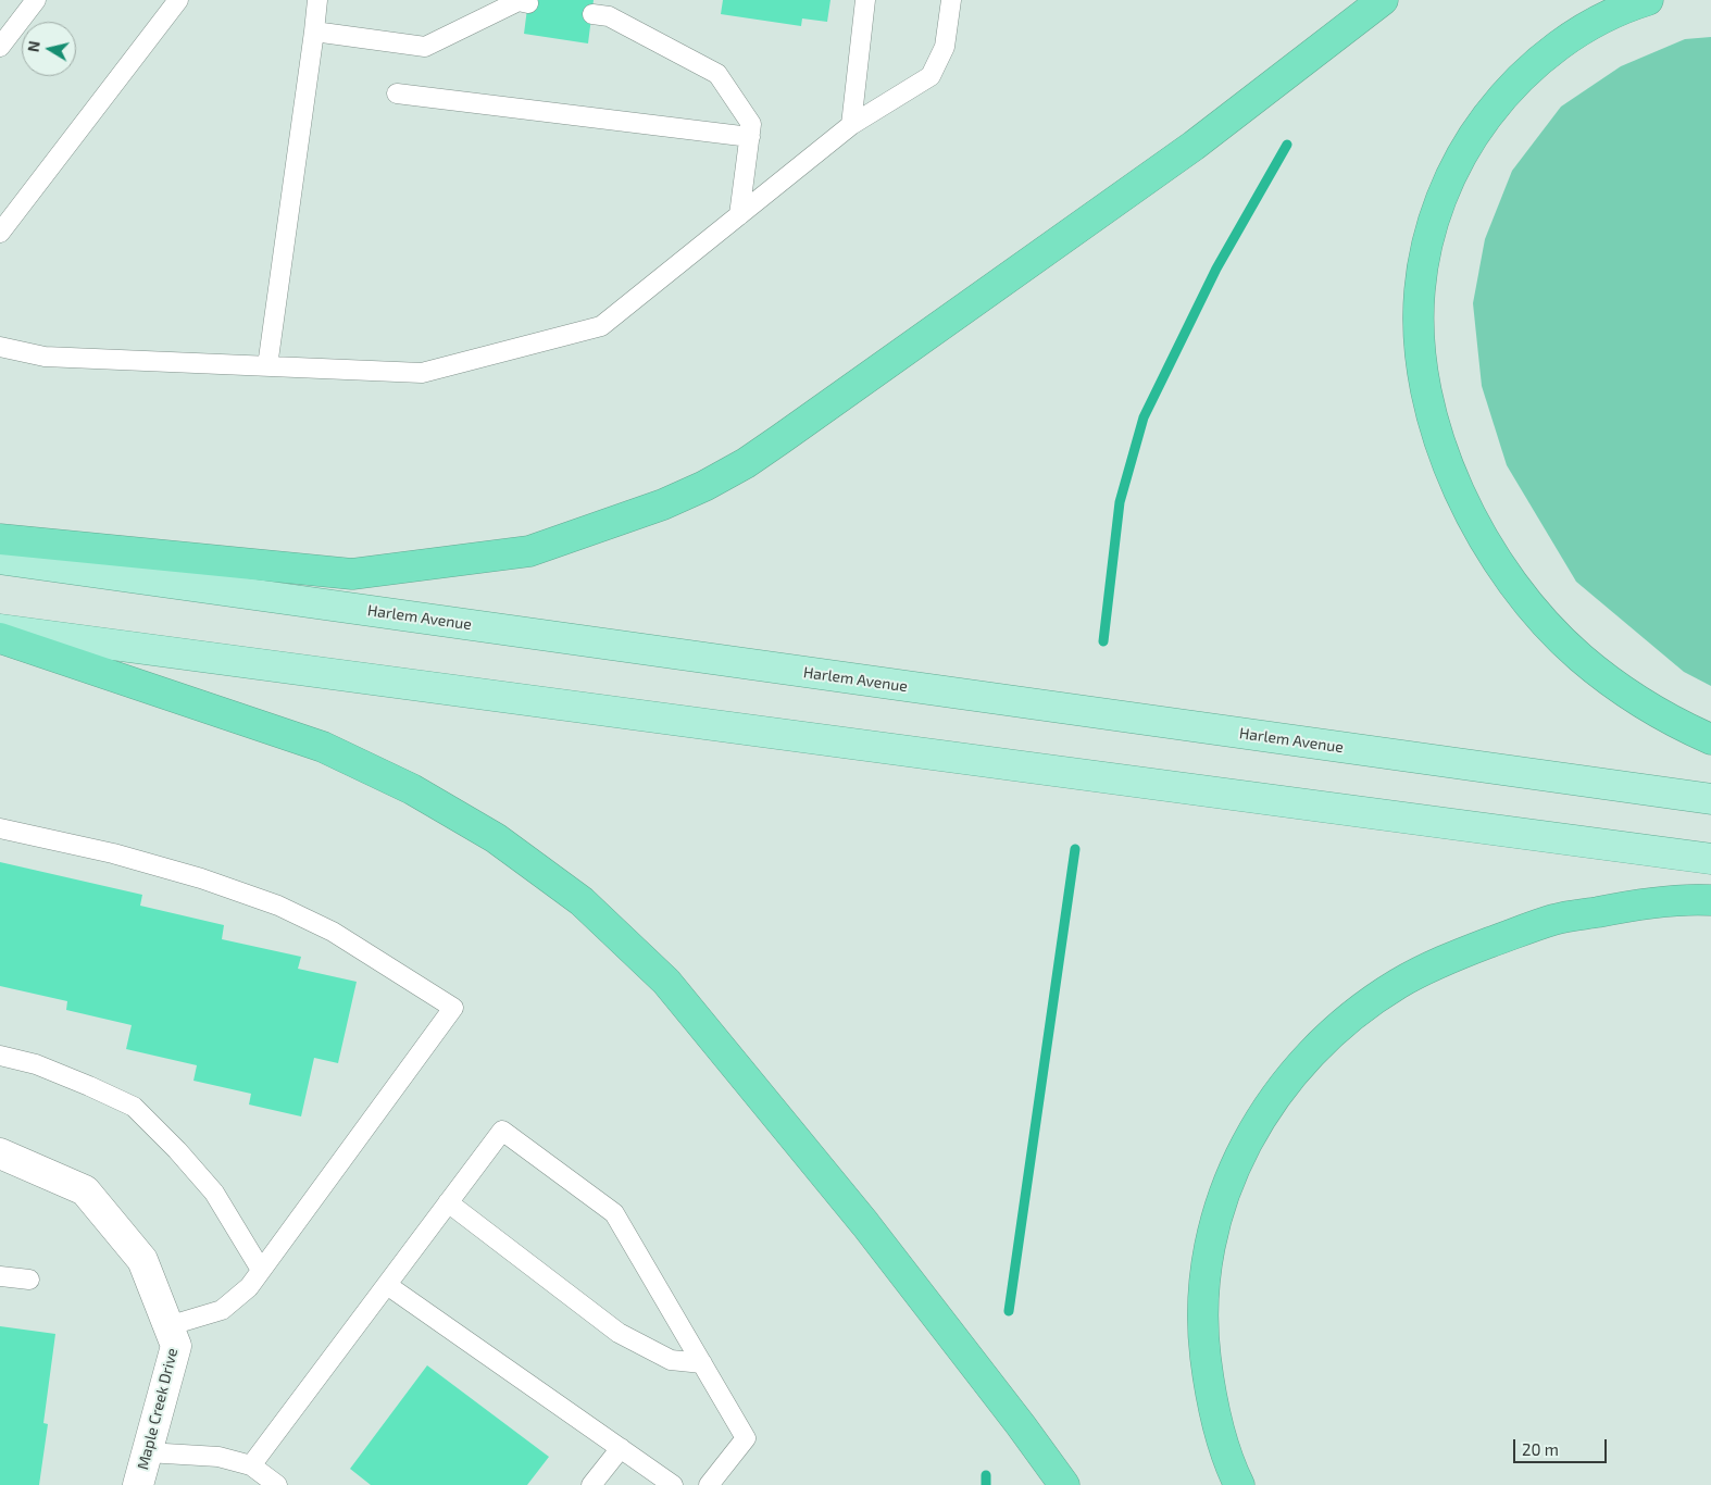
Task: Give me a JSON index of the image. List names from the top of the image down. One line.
{"streets":{"main road":["Harlem Avenue"],"street":["Maple Creek Drive"]},"scale_bar":"20 m","north":"left"}
